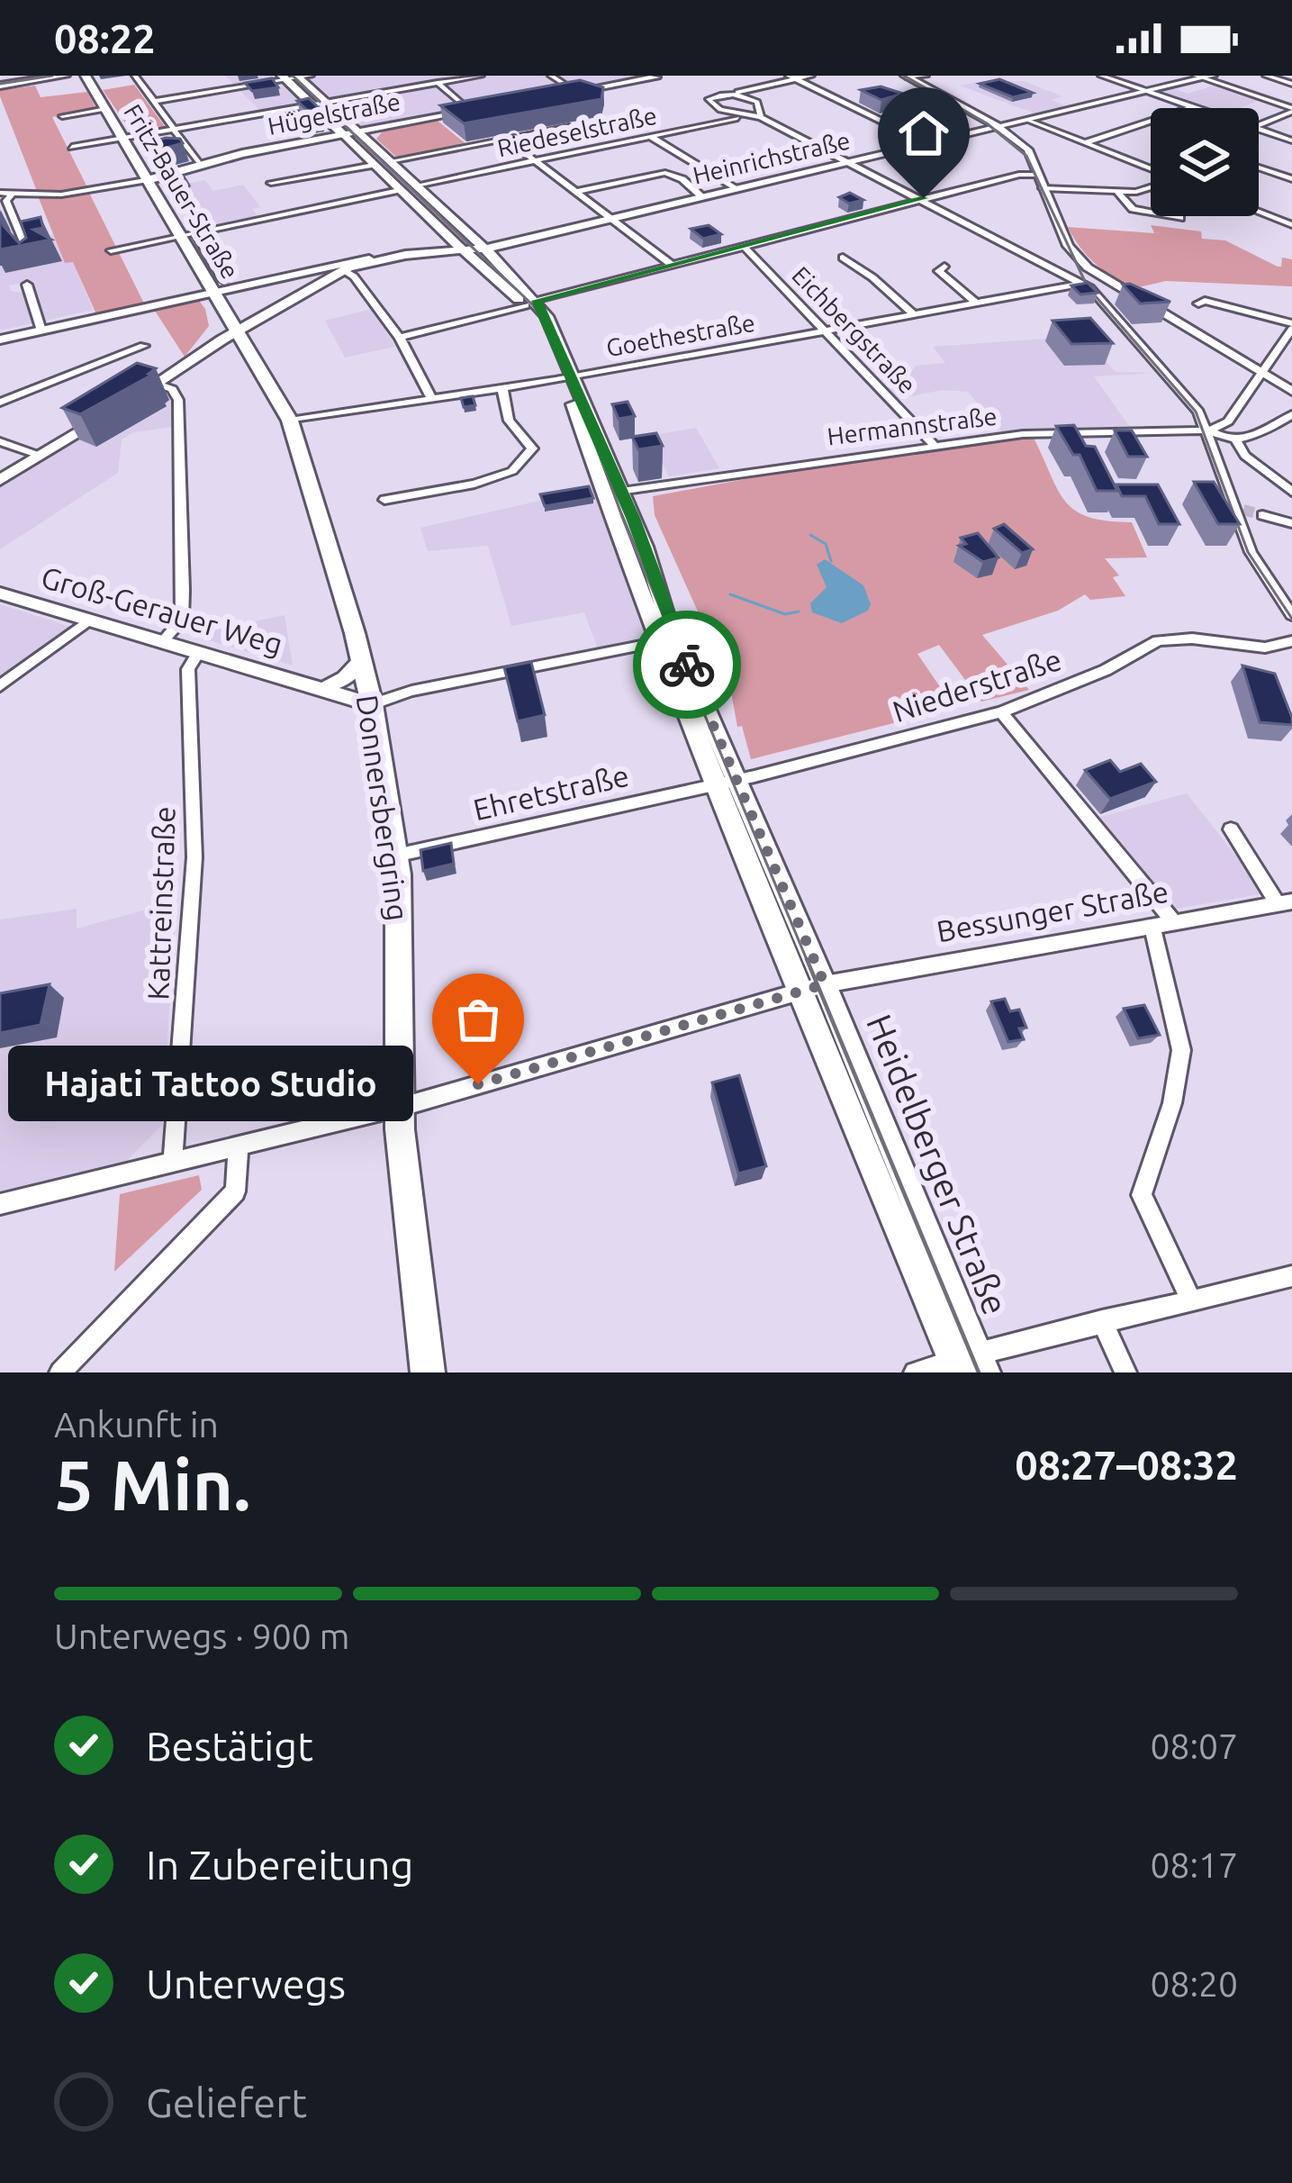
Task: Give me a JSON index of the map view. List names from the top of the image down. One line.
{"streets":{"main road":["Hügelstraße","Heinrichstraße","Fritz-Bauer-Straße","Groß-Gerauer Weg","Donnersbergring","Heidelberger Straße"],"street":["Riedeselstraße","Eichbergstraße","Goethestraße","Hermannstraße","Niederstraße","Ehretstraße","Kattreinstraße","Bessunger Straße"]},"crossings":[["Hügelstraße","Fritz-Bauer-Straße"],["Hügelstraße","Heidelberger Straße"],["Riedeselstraße","Heidelberger Straße"],["Heinrichstraße","Heidelberger Straße"],["Fritz-Bauer-Straße","Donnersbergring"],["Eichbergstraße","Goethestraße"],["Eichbergstraße","Hermannstraße"],["Goethestraße","Donnersbergring"],["Goethestraße","Heidelberger Straße"],["Hermannstraße","Heidelberger Straße"],["Groß-Gerauer Weg","Donnersbergring"],["Groß-Gerauer Weg","Kattreinstraße"],["Niederstraße","Ehretstraße"],["Niederstraße","Heidelberger Straße"],["Ehretstraße","Donnersbergring"],["Ehretstraße","Heidelberger Straße"],["Donnersbergring","Bessunger Straße"],["Kattreinstraße","Bessunger Straße"],["Bessunger Straße","Heidelberger Straße"]],"places":["Hajati Tattoo Studio"],"page":{"status":"08:22","bubble":"Hajati Tattoo Studio","heading":["5 Min.","Ankunft in","08:27–08:32"],"bar":"Unterwegs · 900 m","list":[["Bestätigt","08:07"],["In Zubereitung","08:17"],["Unterwegs","08:20"],"Geliefert"]}}
